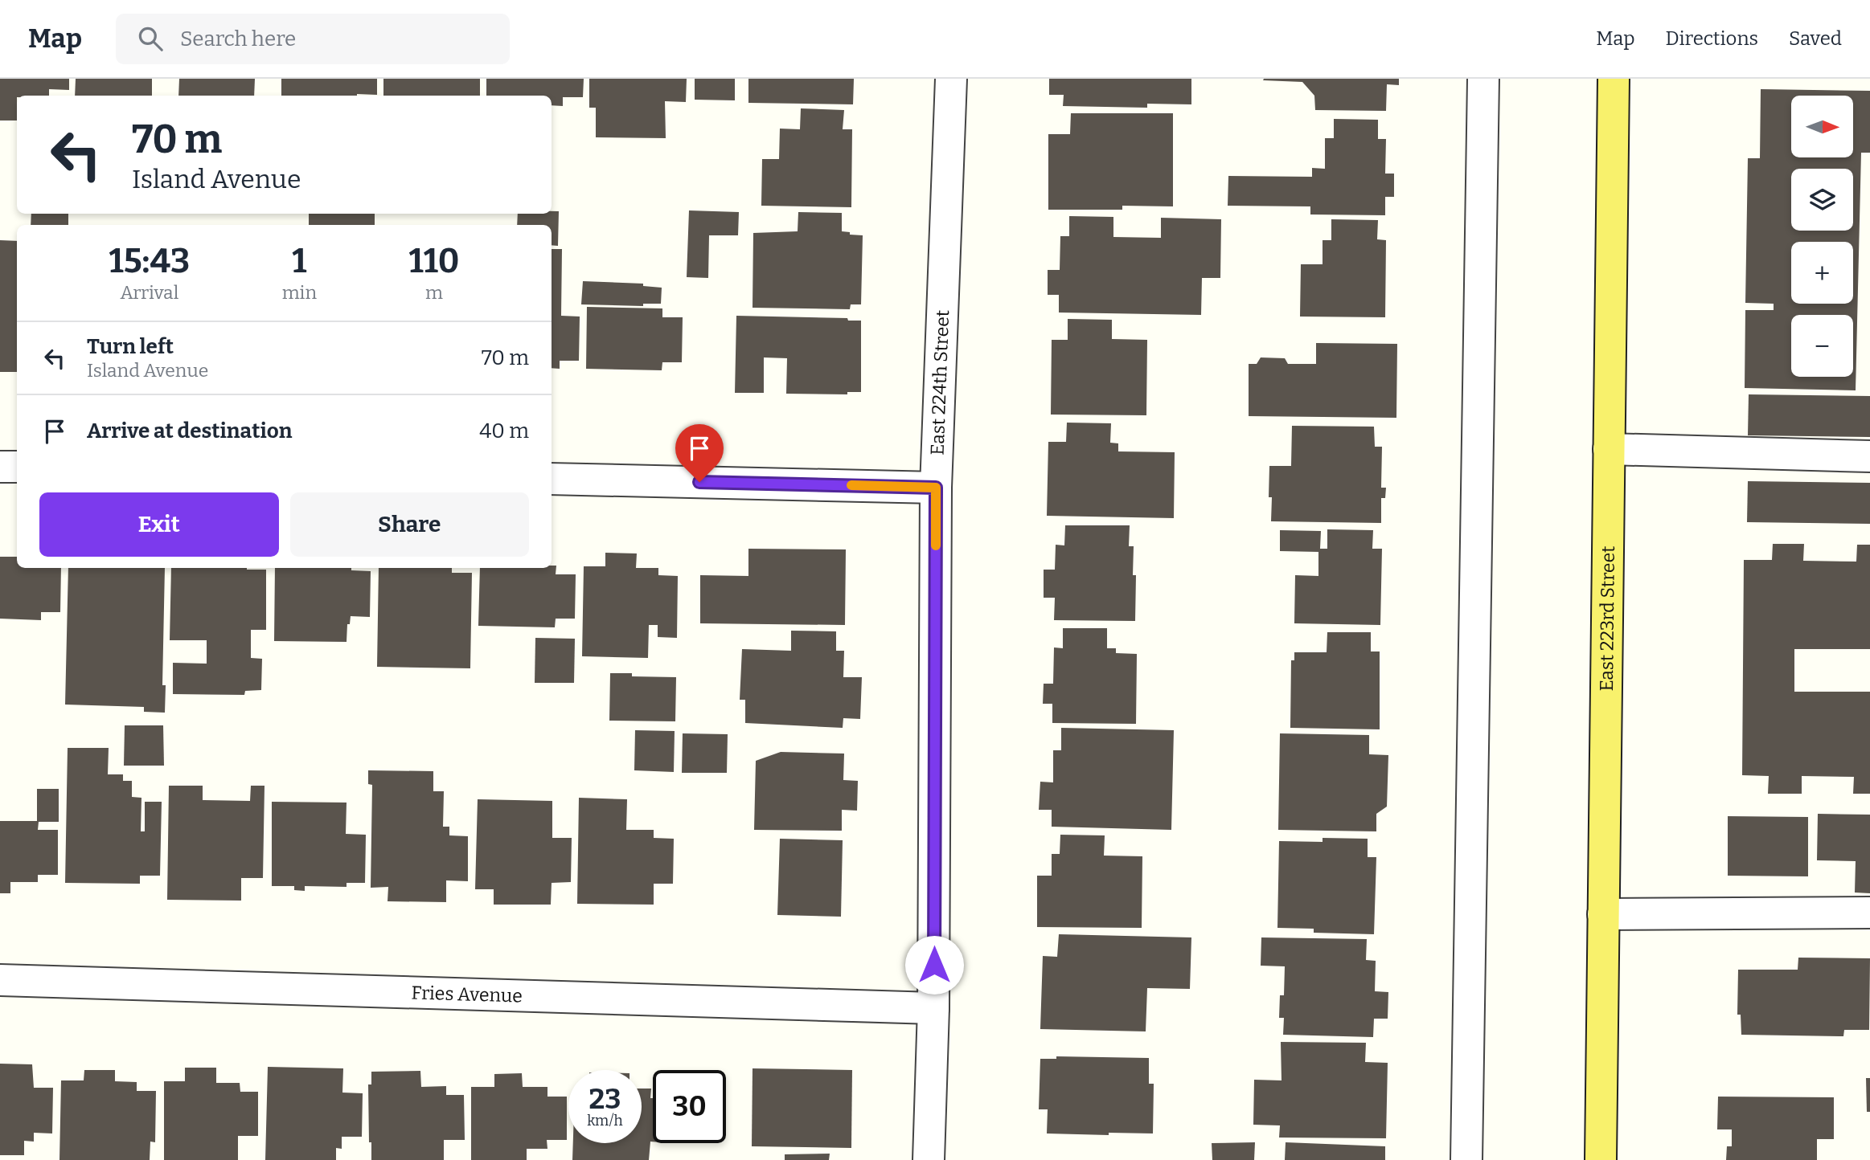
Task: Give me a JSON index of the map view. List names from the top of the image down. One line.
{"streets":{"main road":["East 223rd Street"],"street":["East 224th Street","Fries Avenue"]},"crossings":[["East 224th Street","Fries Avenue"]],"north":"right","page":{"header":"Map","search":"Search here","nav":["Map","Directions","Saved"],"map_buttons":["+","−"],"turn":["70 m","Island Avenue"],"eta":["15:43","Arrival","1","min","110","m"],"list":[{"name":"Turn left","note":"Island Avenue","value":"70 m"},{"name":"Arrive at destination","value":"40 m"}],"buttons":["Exit","Share"],"speed":"23 km/h","limit":"30"}}
